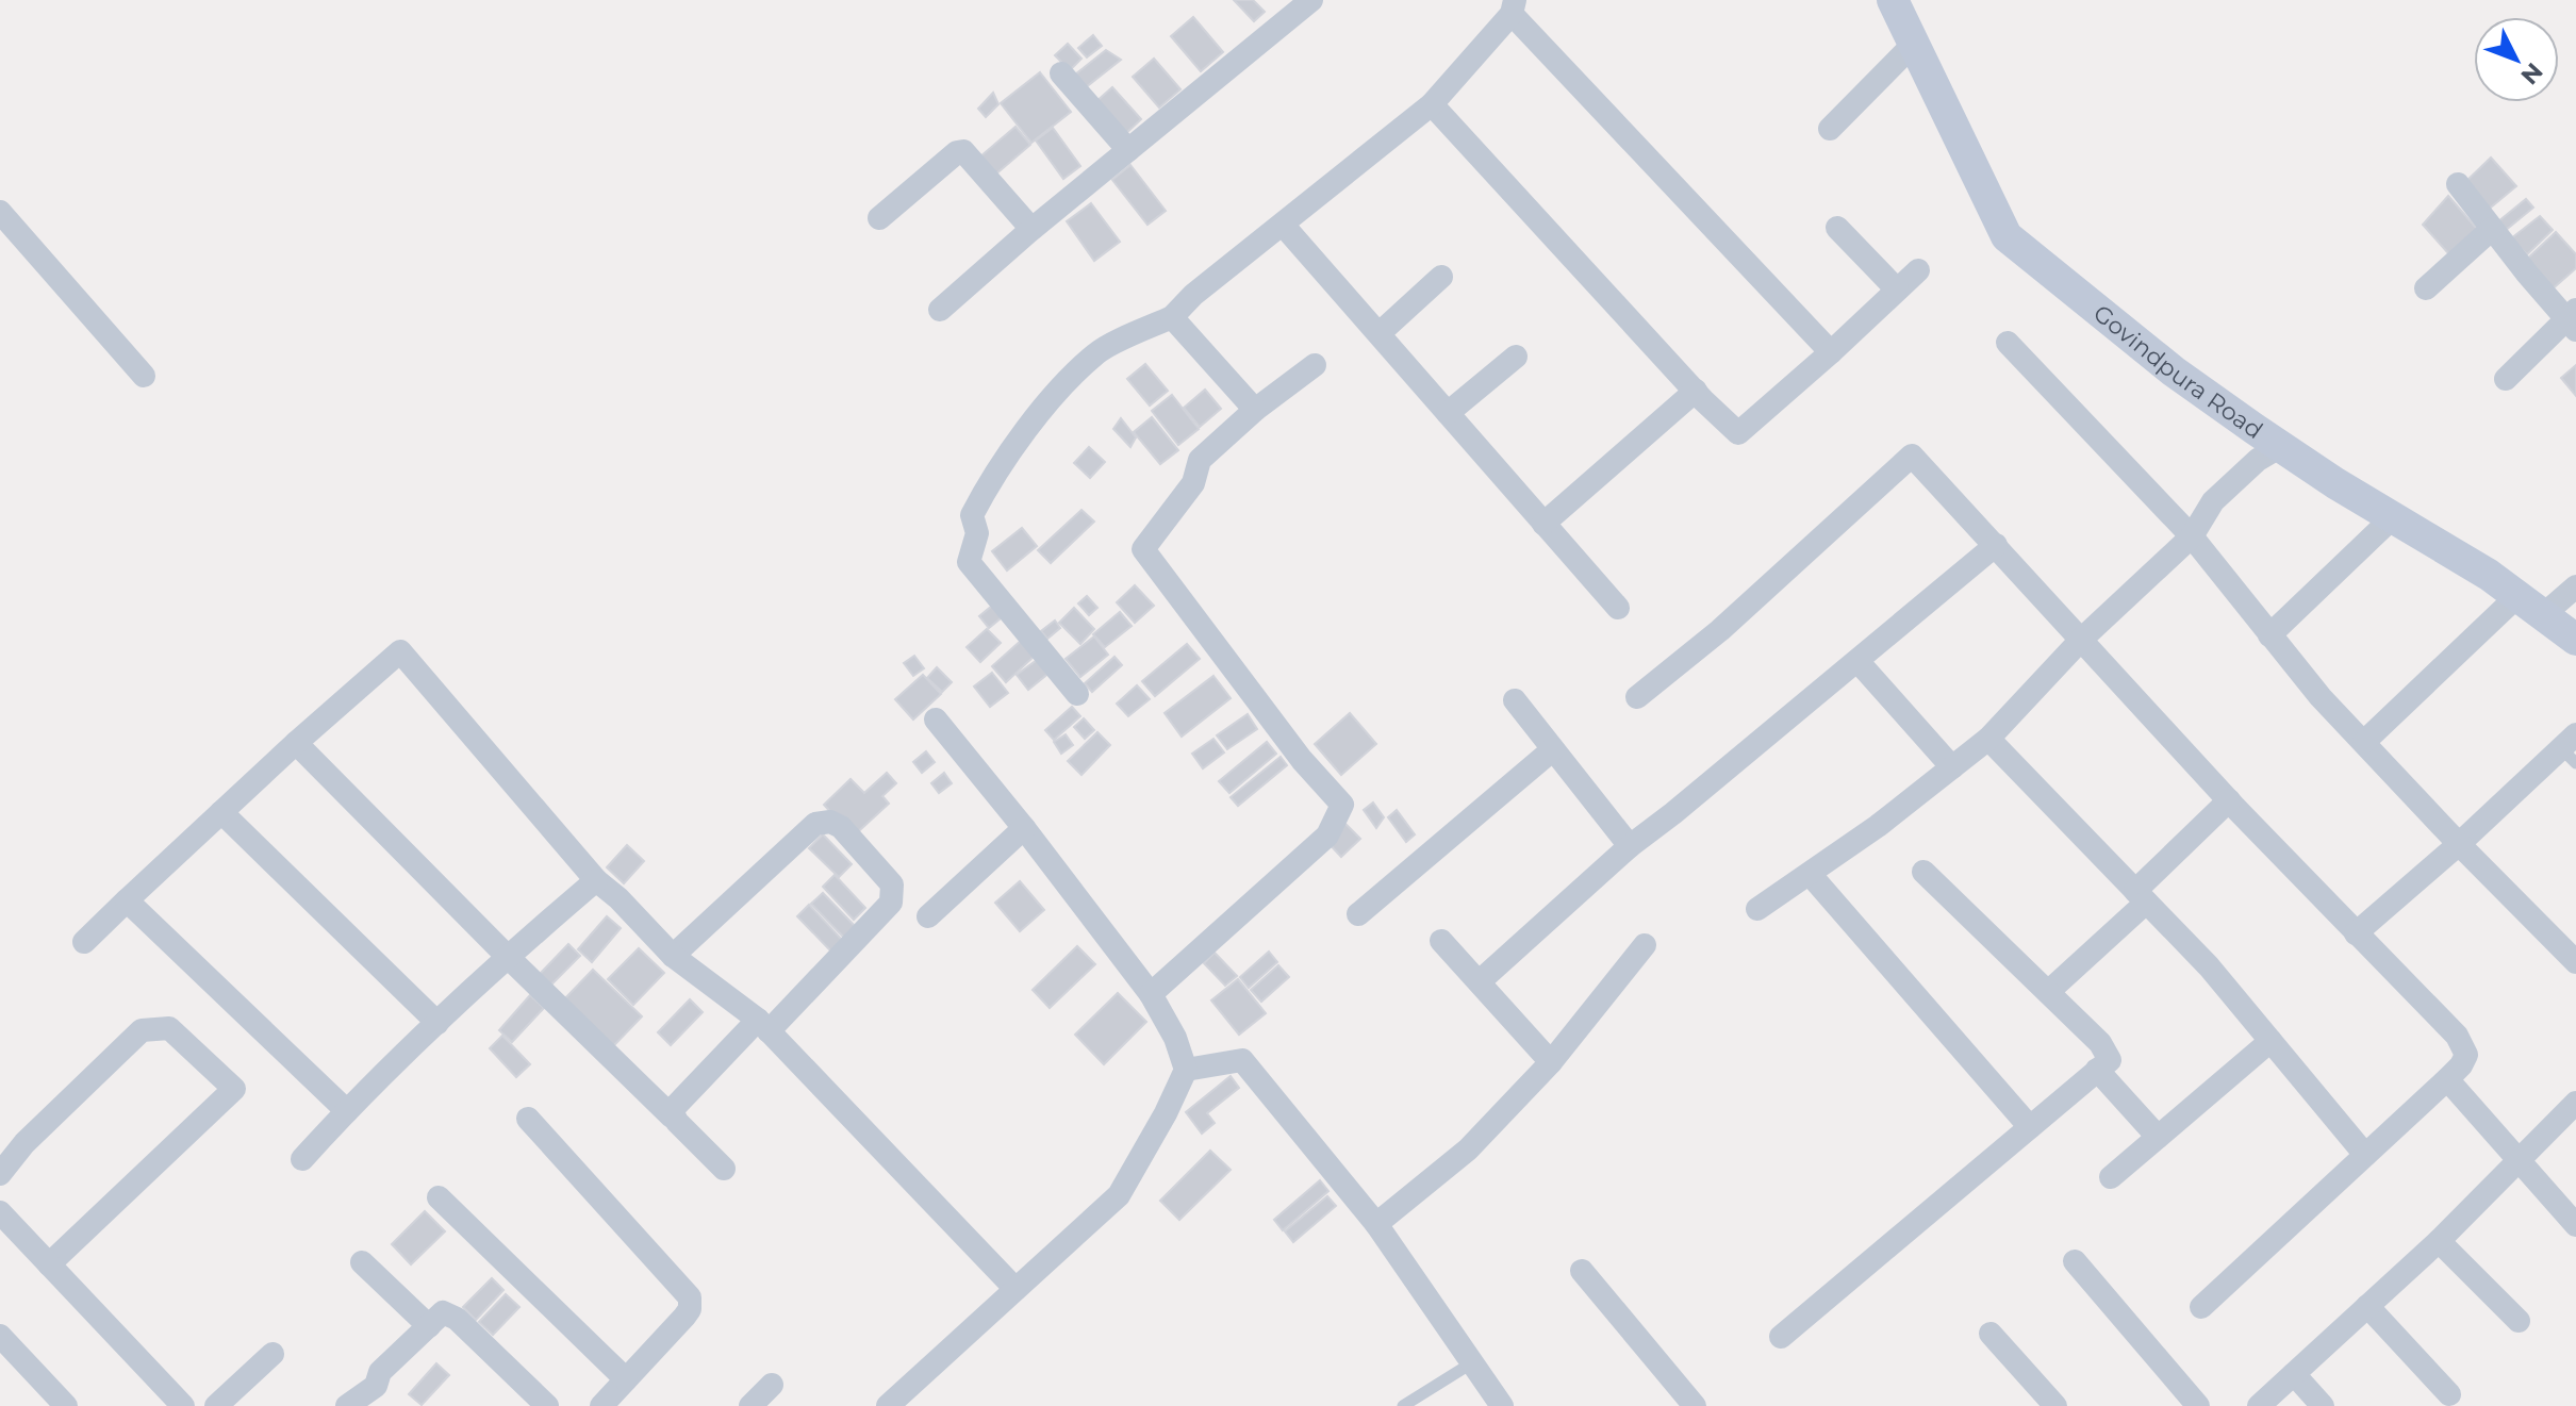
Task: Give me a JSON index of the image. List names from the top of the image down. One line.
{"streets":{"street":["Govindpura Road"]},"north":"bottom right"}
